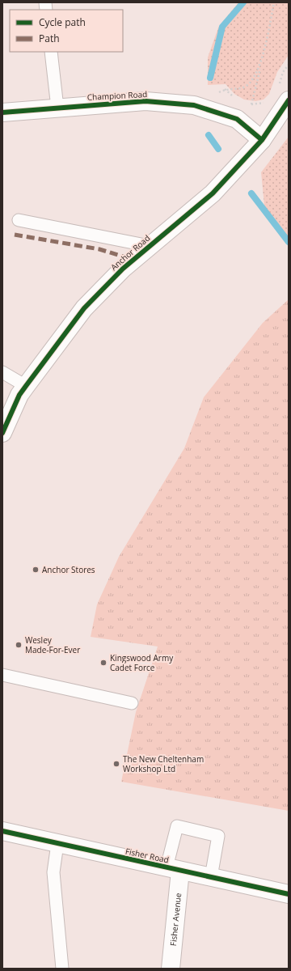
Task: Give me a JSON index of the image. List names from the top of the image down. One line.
{"streets":{"street":["Champion Road","Anchor Road","Fisher Road","Fisher Avenue"]},"crossings":[["Champion Road","Anchor Road"],["Fisher Road","Fisher Avenue"]],"places":["Anchor Stores","Wesley Made-For-Ever","Kingswood Army Cadet Force","The New Cheltenham Workshop Ltd"],"legend":["Cycle path","Path"]}
